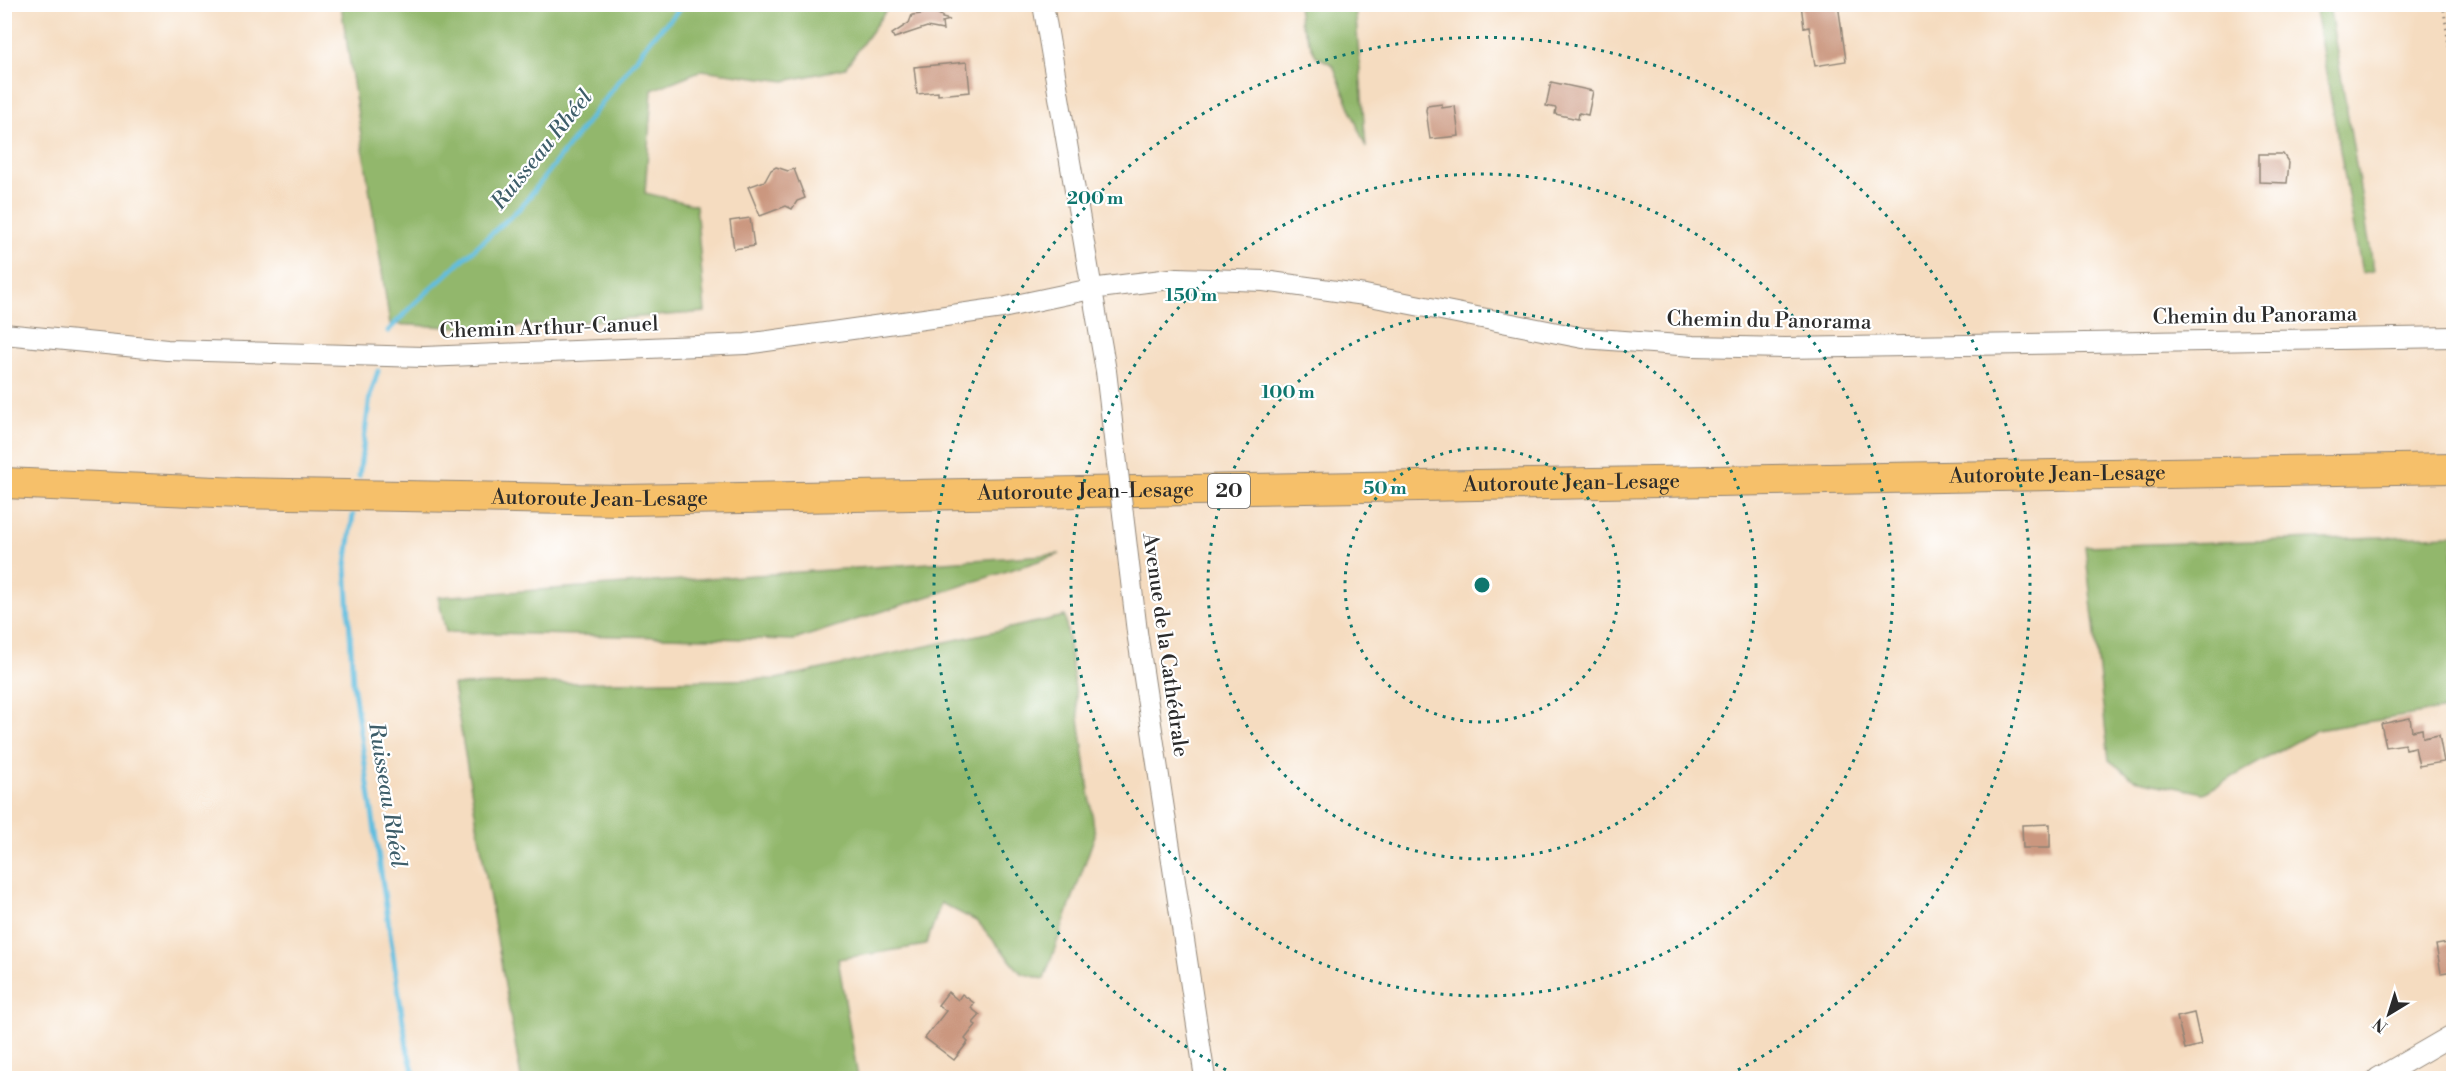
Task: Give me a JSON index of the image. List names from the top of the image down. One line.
{"streets":{"highway":["Autoroute Jean-Lesage","20"],"street":["Chemin du Panorama","Chemin Arthur-Canuel","Avenue de la Cathédrale"]},"crossings":[["Chemin du Panorama","Chemin Arthur-Canuel"],["Chemin du Panorama","Avenue de la Cathédrale"],["Chemin Arthur-Canuel","Avenue de la Cathédrale"]],"water":["Ruisseau Rhéel"],"north":"bottom left","rings":["200 m","150 m","100 m","50 m"]}
